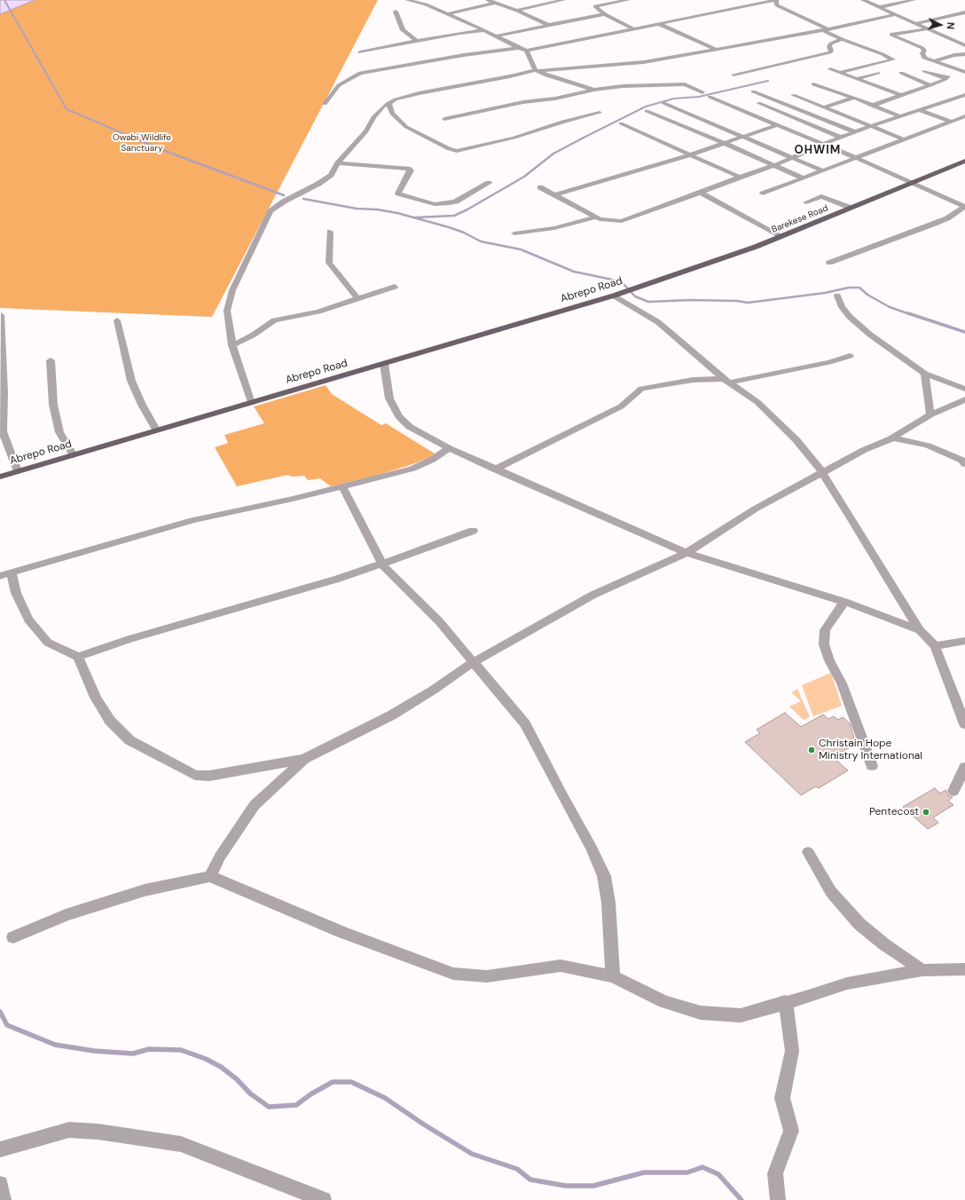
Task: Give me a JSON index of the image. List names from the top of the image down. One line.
{"streets":{"main road":["Barekese Road","Abrepo Road"]},"crossings":[["Barekese Road","Abrepo Road"]],"districts":["OHWIM"],"parks":["Owabi Wildlife Sanctuary"],"places":["Christain Hope Ministry International","Pentecost"],"north":"right"}
